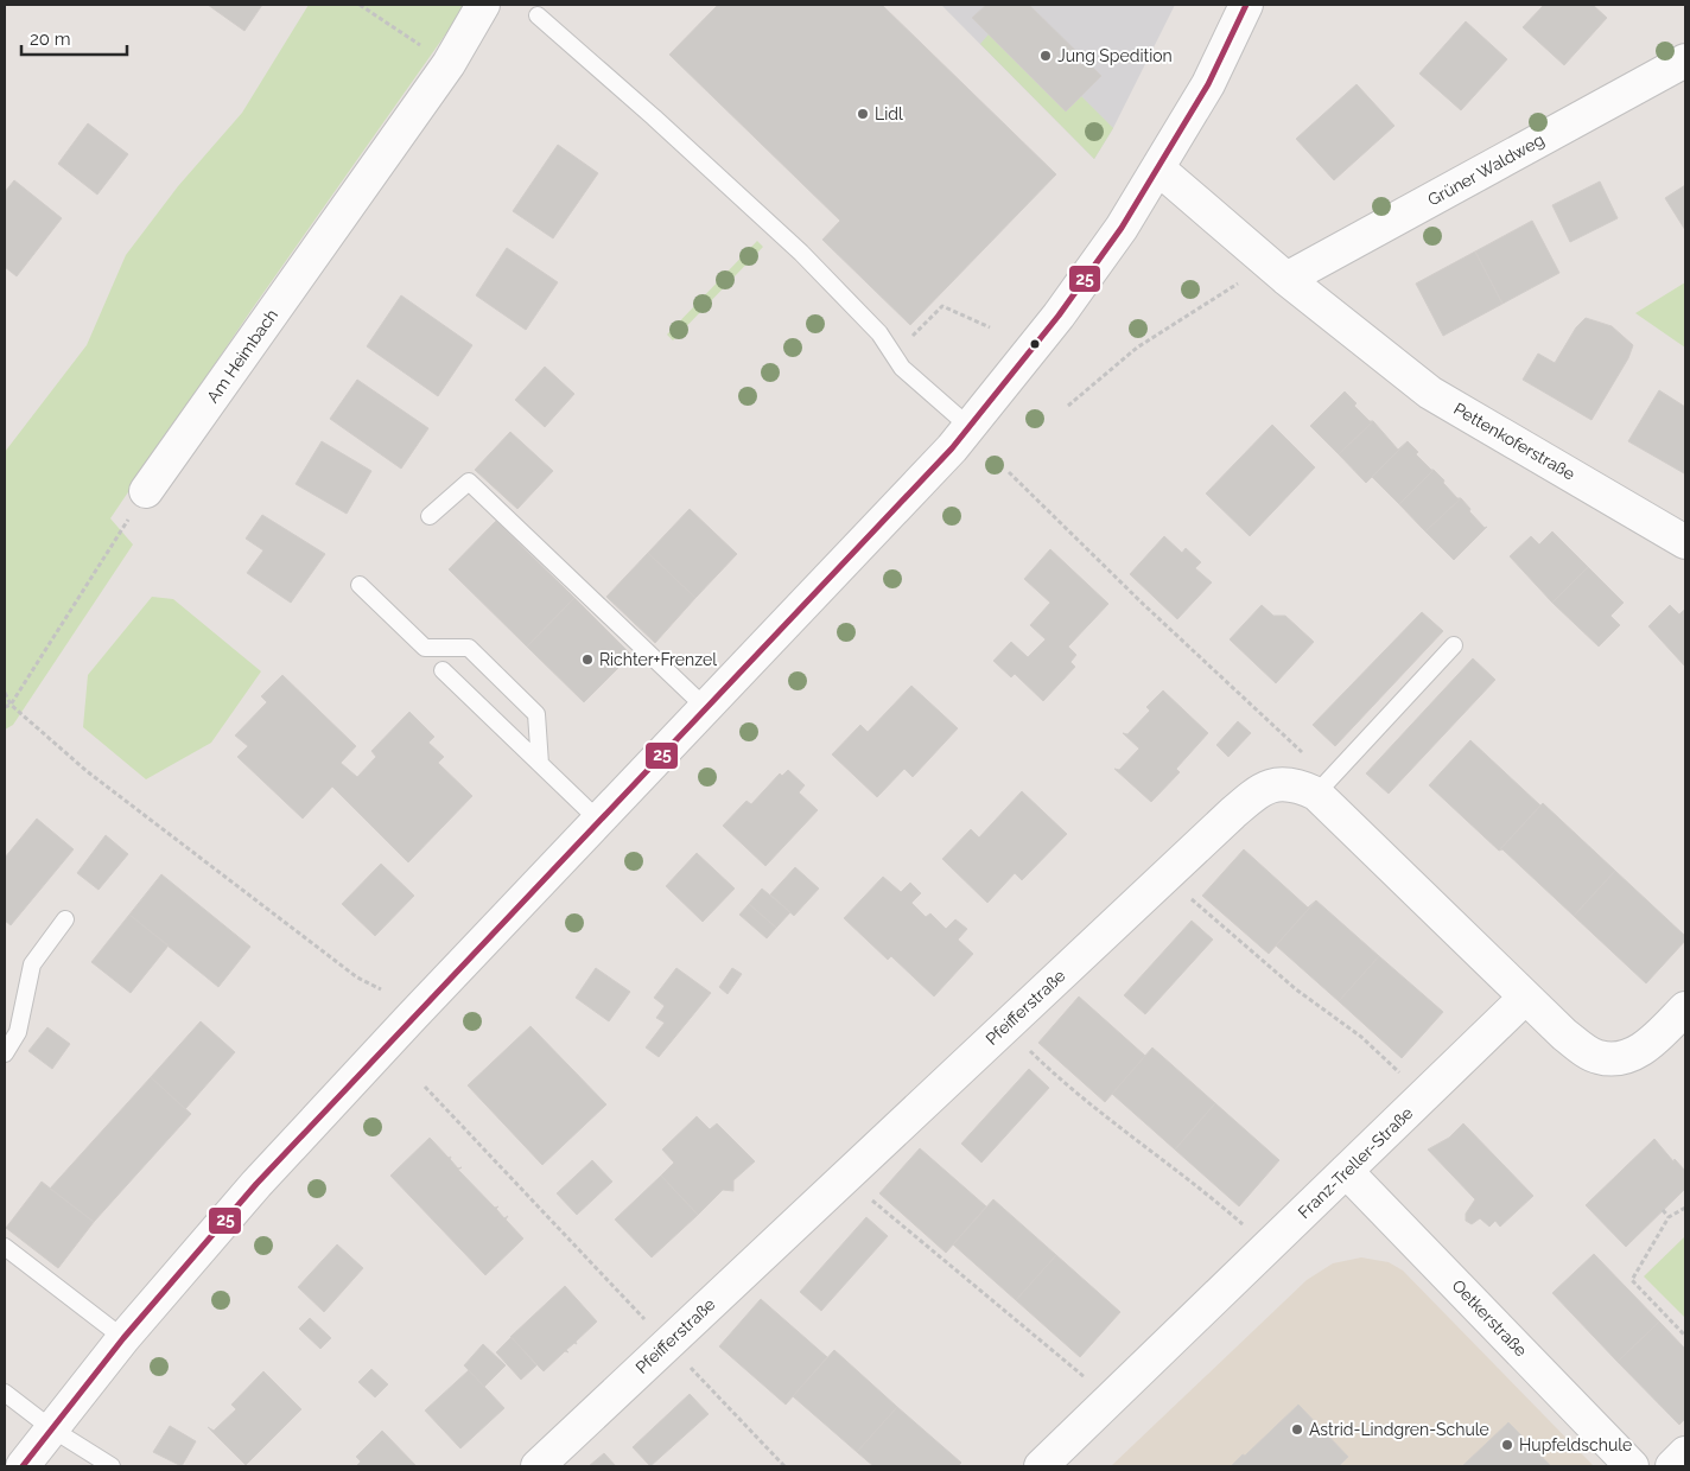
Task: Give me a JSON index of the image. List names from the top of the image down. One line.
{"streets":{"street":["Grüner Waldweg","Am Heimbach","Pettenkoferstraße","Pfeifferstraße","Franz-Treller-Straße","Oetkerstraße"]},"crossings":[["Grüner Waldweg","Pettenkoferstraße"],["Franz-Treller-Straße","Oetkerstraße"]],"places":["Jung Spedition","Lidl","Richter+Frenzel","Astrid-Lindgren-Schule","Hupfeldschule"],"lines":["transit line 25"],"scale_bar":"20 m"}
